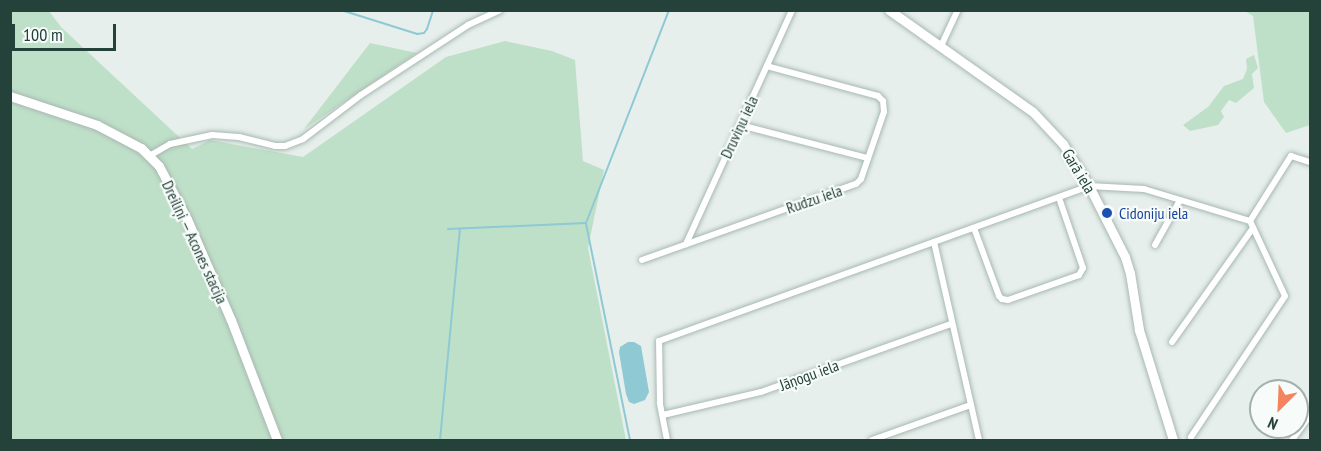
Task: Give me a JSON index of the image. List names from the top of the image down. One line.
{"streets":{"street":["Druviņu iela","Garā iela","Rudzu iela","Dreiliņi — Acones stacija","Jāņogu iela"]},"crossings":[["Druviņu iela","Rudzu iela"]],"places":["Cidoniju iela"],"scale_bar":"100 m","north":"bottom left"}
